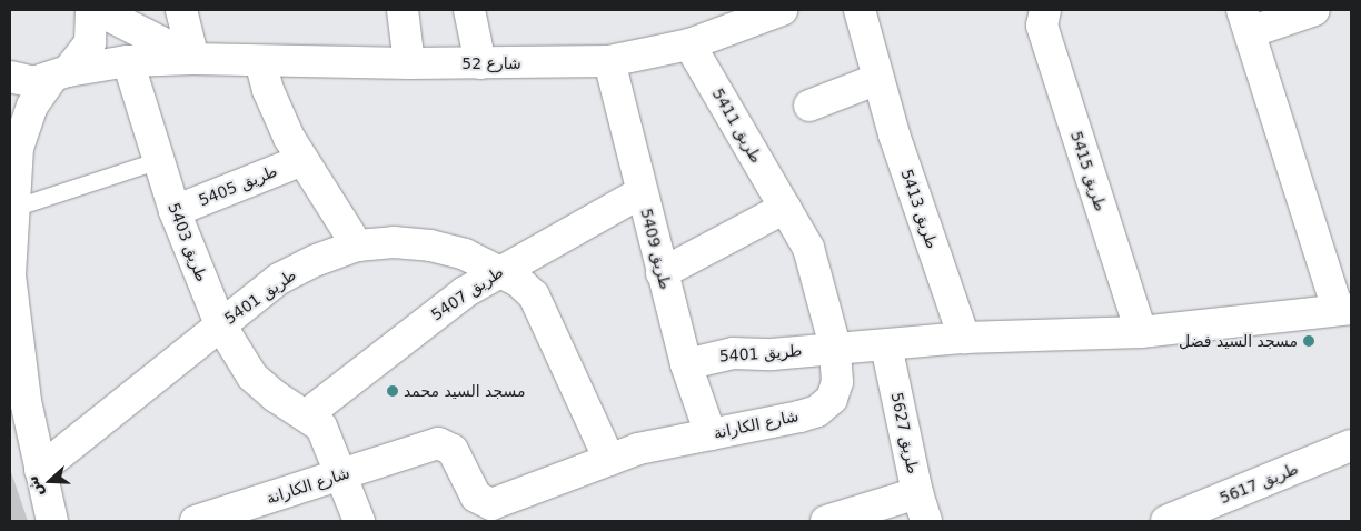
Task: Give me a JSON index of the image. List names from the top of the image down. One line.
{"streets":{"street":["شارع 52","طريق 5411","طريق 5415","طريق 5405","طريق 5413","طريق 5403","طريق 5409","طريق 5407","طريق 5401","شارع الكارانة","طريق 5627","طريق 5617"]},"crossings":[["شارع 52","طريق 5411"],["شارع 52","طريق 5403"],["شارع 52","طريق 5409"],["طريق 5411","طريق 5401"],["طريق 5411","شارع الكارانة"],["طريق 5405","طريق 5403"],["طريق 5403","طريق 5407"],["طريق 5403","طريق 5401"],["طريق 5403","شارع الكارانة"],["طريق 5409","طريق 5407"],["طريق 5409","طريق 5401"],["طريق 5409","شارع الكارانة"],["طريق 5407","طريق 5401"],["طريق 5401","شارع الكارانة"]],"places":["مسجد السيد فضل","مسجد السيد محمد"],"north":"left"}
